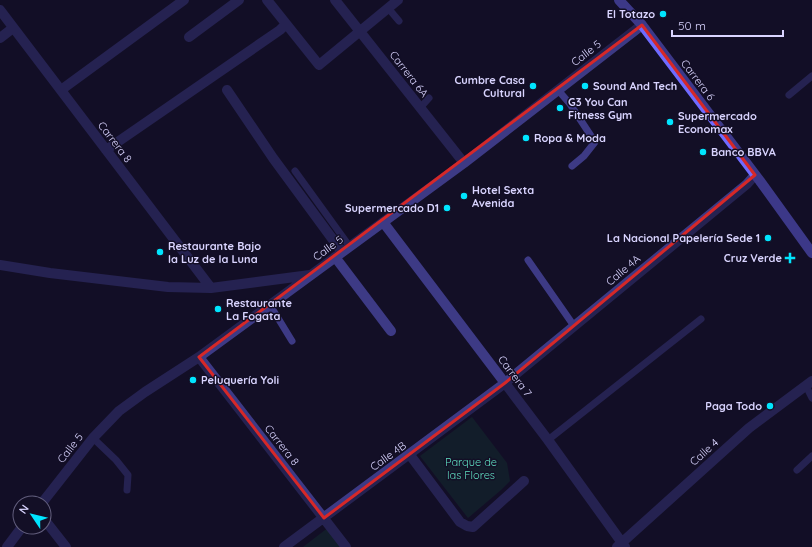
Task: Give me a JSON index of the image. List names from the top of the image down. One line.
{"streets":{"main road":["Carrera 6"],"street":["Calle 5","Carrera 6A","Carrera 8","Calle 4A","Carrera 7","Calle 4","Calle 4B"]},"crossings":[["Calle 5","Carrera 6A"],["Calle 5","Carrera 6"],["Calle 5","Carrera 8"],["Calle 5","Carrera 7"],["Carrera 6","Calle 4A"],["Carrera 8","Calle 4B"],["Calle 4A","Carrera 7"],["Calle 4A","Calle 4B"],["Carrera 7","Calle 4"],["Carrera 7","Calle 4B"]],"parks":["Parque de las Flores"],"places":{"other":["El Totazo","Cumbre Casa Cultural","Sound And Tech","G3 You Can Fitness Gym","Supermercado Economax","Ropa & Moda","Banco BBVA","Hotel Sexta Avenida","Supermercado D1","La Nacional Papelería Sede 1","Restaurante Bajo la Luz de la Luna","Restaurante La Fogata","Peluquería Yoli","Paga Todo"],"health":["Cruz Verde"]},"scale_bar":"50 m","north":"top left"}
